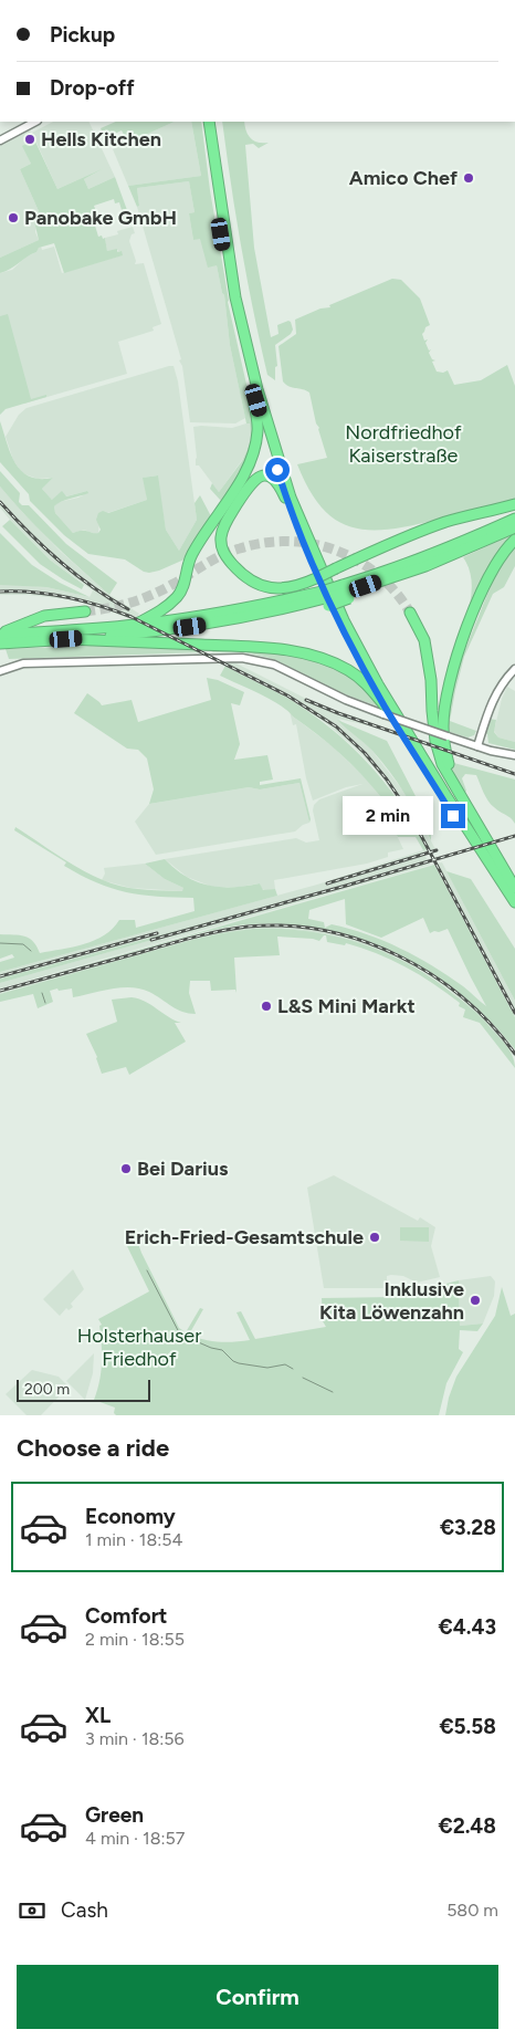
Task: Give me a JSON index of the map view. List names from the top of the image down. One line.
{"parks":["Nordfriedhof Kaiserstraße","Holsterhauser Friedhof"],"places":["Hells Kitchen","Amico Chef","Panobake GmbH","L&S Mini Markt","Bei Darius","Erich-Fried-Gesamtschule","Inklusive Kita Löwenzahn"],"scale_bar":"200 m","page":{"banner":["Pickup","Drop-off"],"bubble":"2 min","scale":"200 m","heading":"Choose a ride","list":[{"name":"Economy","note":"1 min · 18:54","value":"€3.28"},{"name":"Comfort","note":"2 min · 18:55","value":"€4.43"},{"name":"XL","note":"3 min · 18:56","value":"€5.58"},{"name":"Green","note":"4 min · 18:57","value":"€2.48"}],"pay":["Cash","580 m"],"buttons":"Confirm"}}
